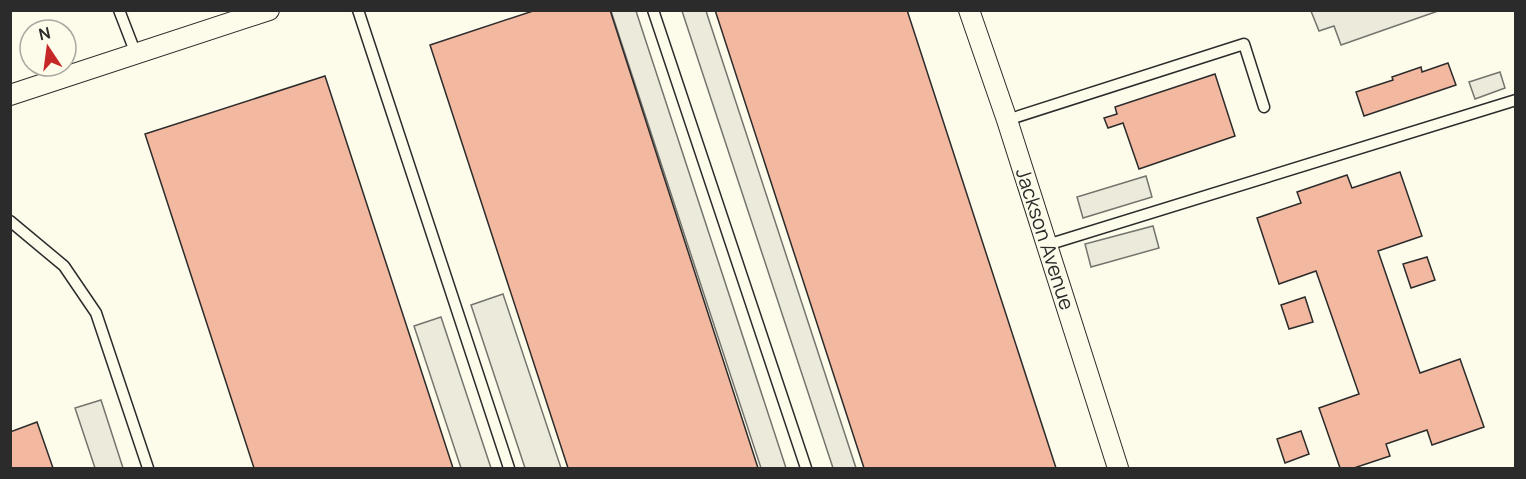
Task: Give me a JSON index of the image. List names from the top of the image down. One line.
{"streets":{"street":["Jackson Avenue"]},"north":"top"}
